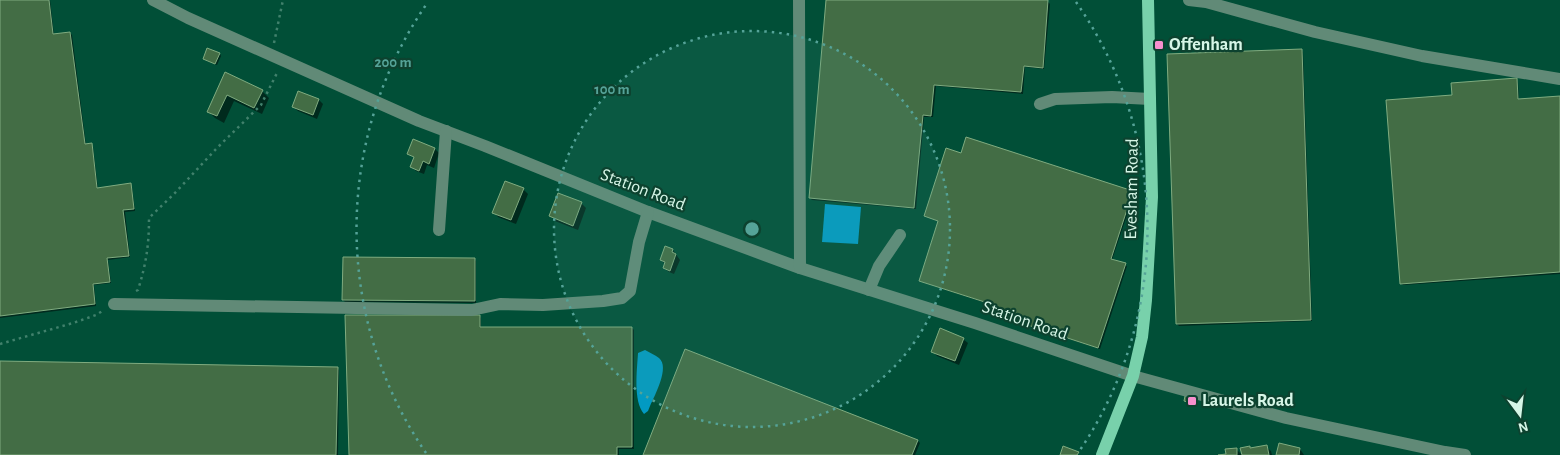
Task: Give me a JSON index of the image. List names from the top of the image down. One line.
{"streets":{"main road":["Evesham Road"],"street":["Station Road"]},"crossings":[["Evesham Road","Station Road"]],"places":{"transit":["Offenham","Laurels Road"]},"north":"bottom","rings":["200 m","100 m"]}
